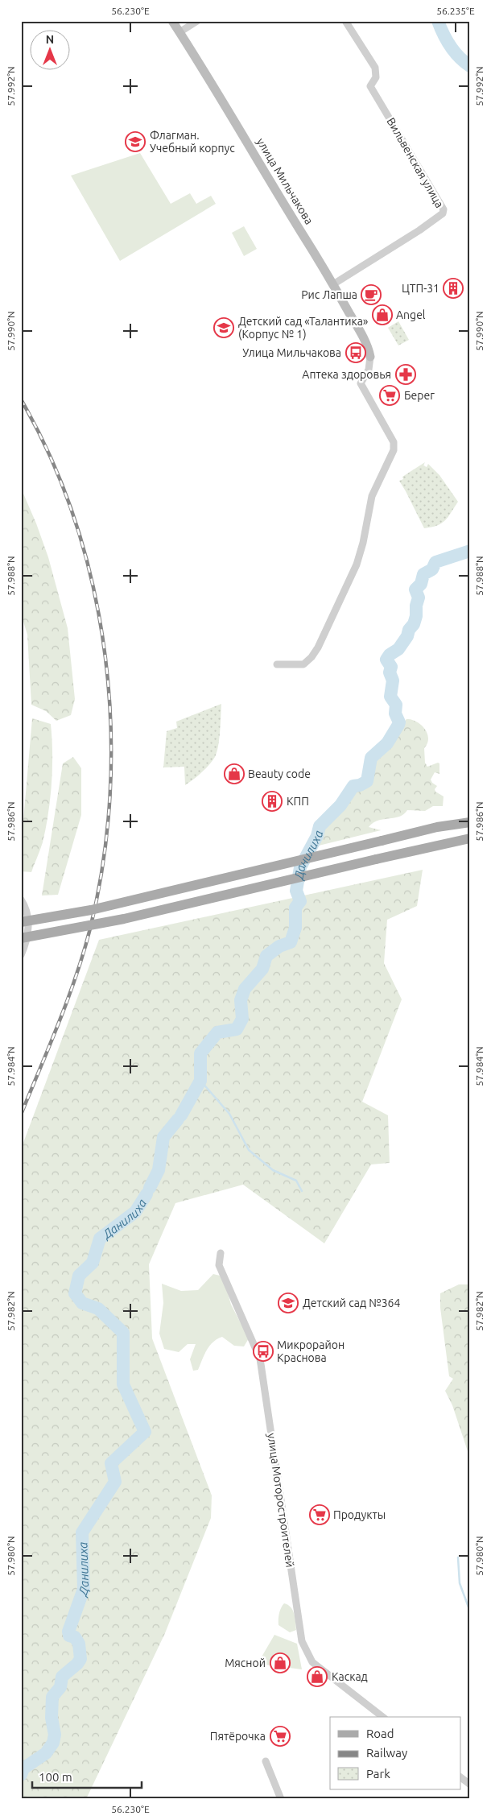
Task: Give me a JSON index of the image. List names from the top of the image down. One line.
{"streets":{"street":["Вильвенская улица","улица Мильчакова","улица Моторостроителей"]},"crossings":[["Вильвенская улица","улица Мильчакова"]],"water":["Данилиха"],"places":{"school or university":["Флагман. Учебный корпус","Детский сад «Талантика» (Корпус № 1)","Детский сад №364"],"building":["ЦТП-31","КПП"],"cafe":["Рис Лапша"],"shop":["Angel","Beauty code","Мясной","Каскад"],"bus stop":["Улица Мильчакова","Микрорайон Краснова"],"pharmacy":["Аптека здоровья"],"supermarket":["Берег","Продукты","Пятёрочка"]},"legend":["Road","Railway","Park"],"scale_bar":"100 m","north":"top","coordinates":["56.230°E","56.235°E","57.992°N","57.990°N","57.988°N","57.986°N","57.984°N","57.982°N","57.980°N"]}
